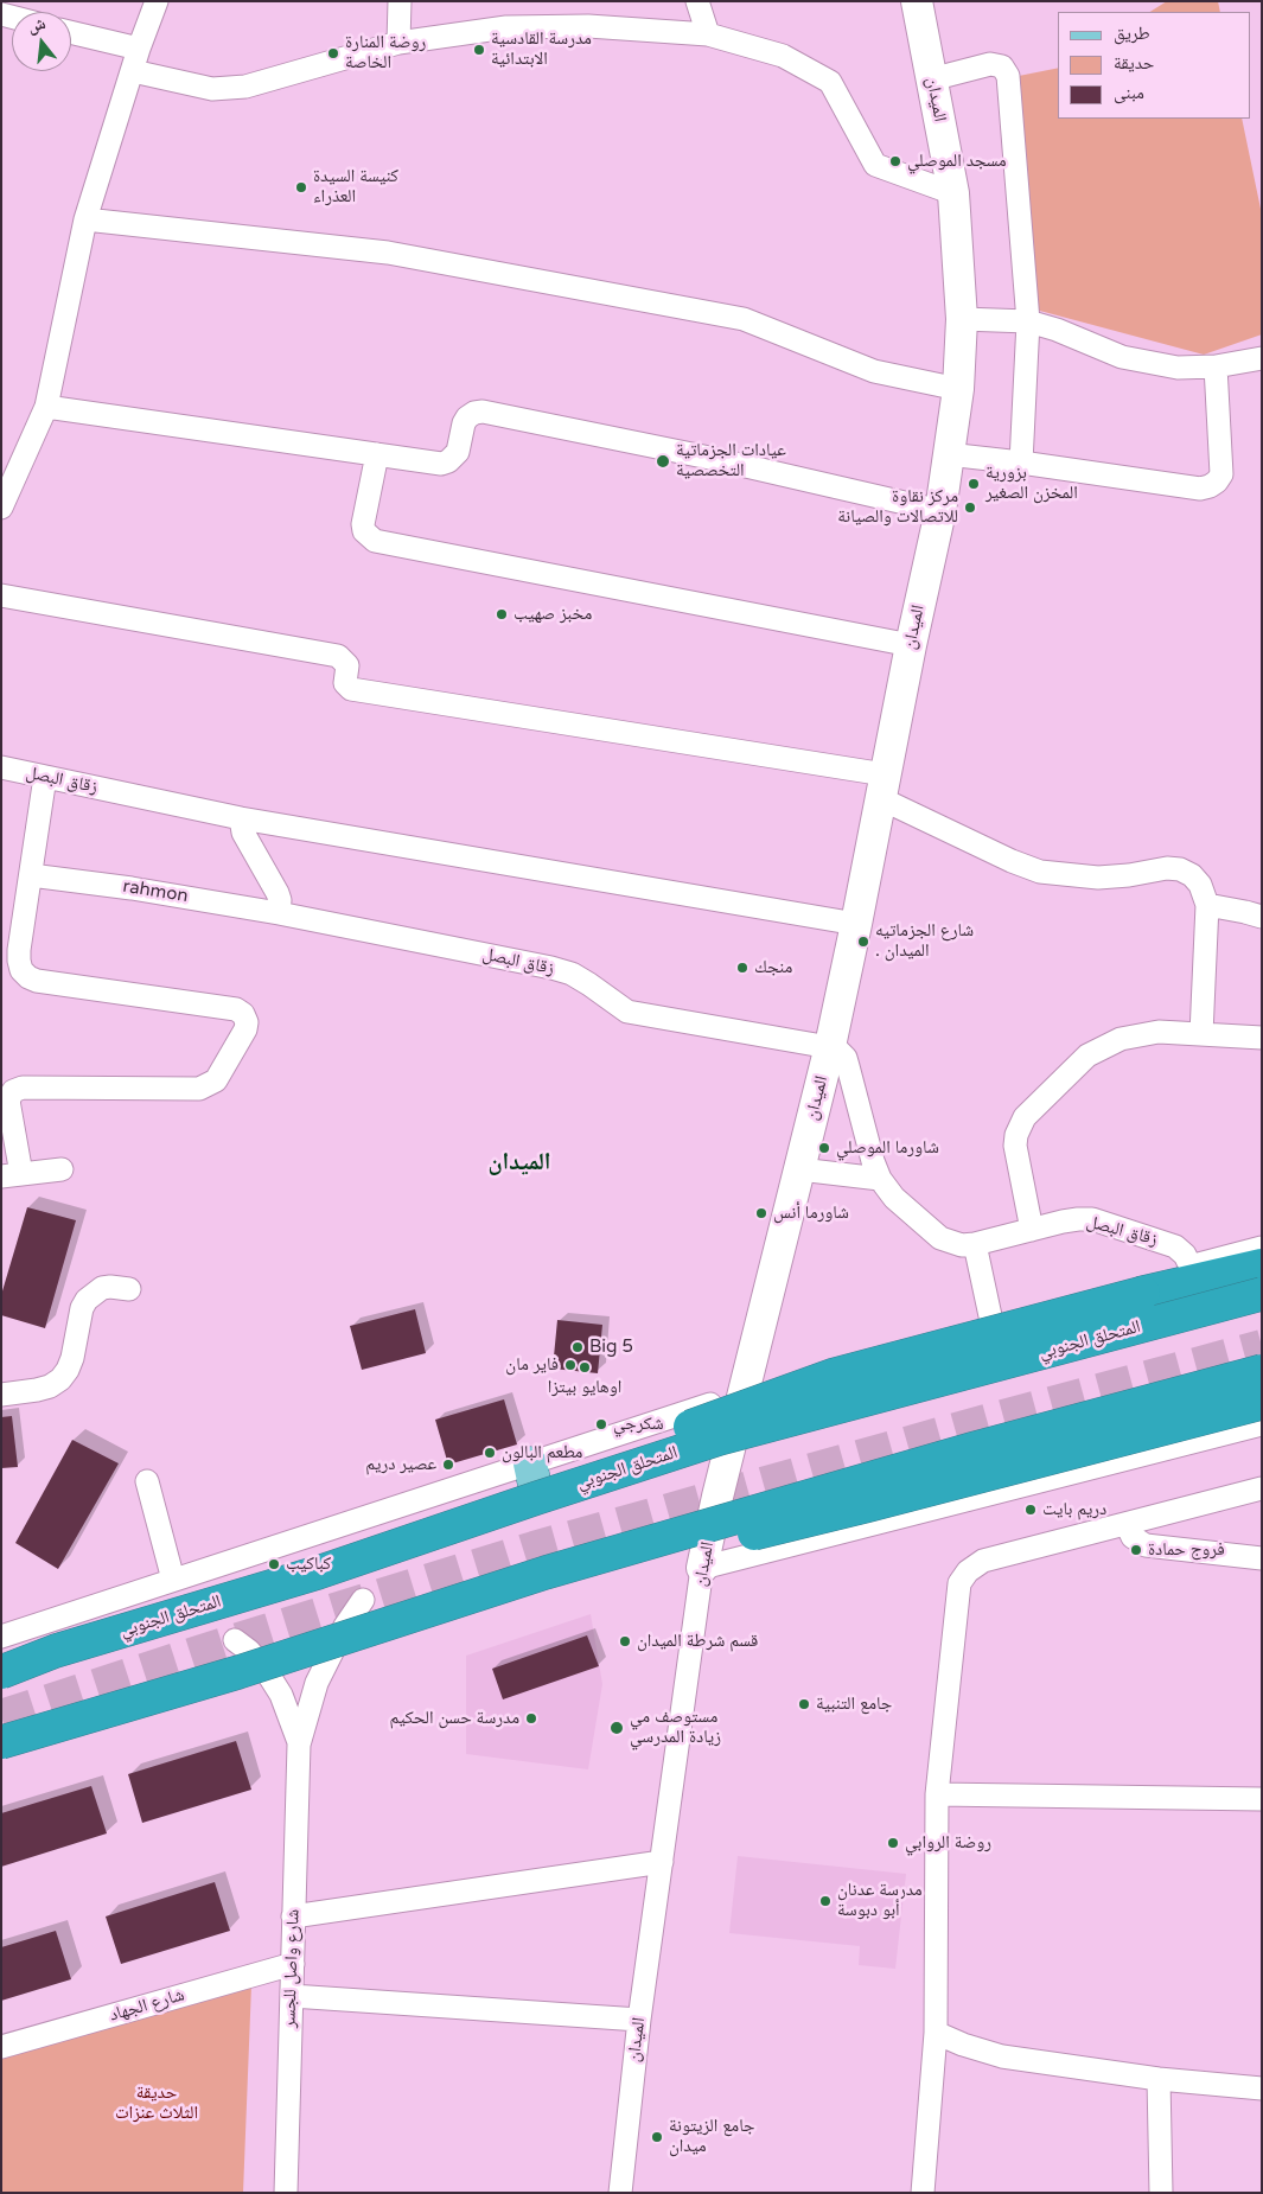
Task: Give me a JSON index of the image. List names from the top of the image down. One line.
{"streets":{"highway":["المتحلق الجنوبي"],"street":["الميدان","زقاق البصل","rahmon","شارع واصل للجسر","شارع الجهاد"]},"crossings":[["الميدان","زقاق البصل"],["زقاق البصل","rahmon"],["شارع واصل للجسر","شارع الجهاد"]],"districts":["الميدان"],"parks":["حديقة الثلاث عنزات"],"places":["مدرسة القادسية الابتدائية","روضة المنارة الخاصة","مسجد الموصلي","كنيسة السيدة العذراء","عيادات الجزماتية التخصصية","بزورية المخزن الصغير","مركز نقاوة للاتصالات والصيانة","مخبز صهيب","شارع الجزماتيه . الميدان","منجك","شاورما الموصلي","شاورما أنس","Big 5","فاير مان","اوهايو بيتزا","شكرجي","مطعم البالون","عصير دريم","دريم بايت","فروج حمادة","كباكيب","قسم شرطة الميدان","جامع التنبية","مدرسة حسن الحكيم","مستوصف مي زيادة المدرسي","روضة الروابي","مدرسة عدنان أبو دبوسة","جامع الزيتونة ميدان"],"legend":["طريق","حديقة","مبنى"],"north":"top"}
